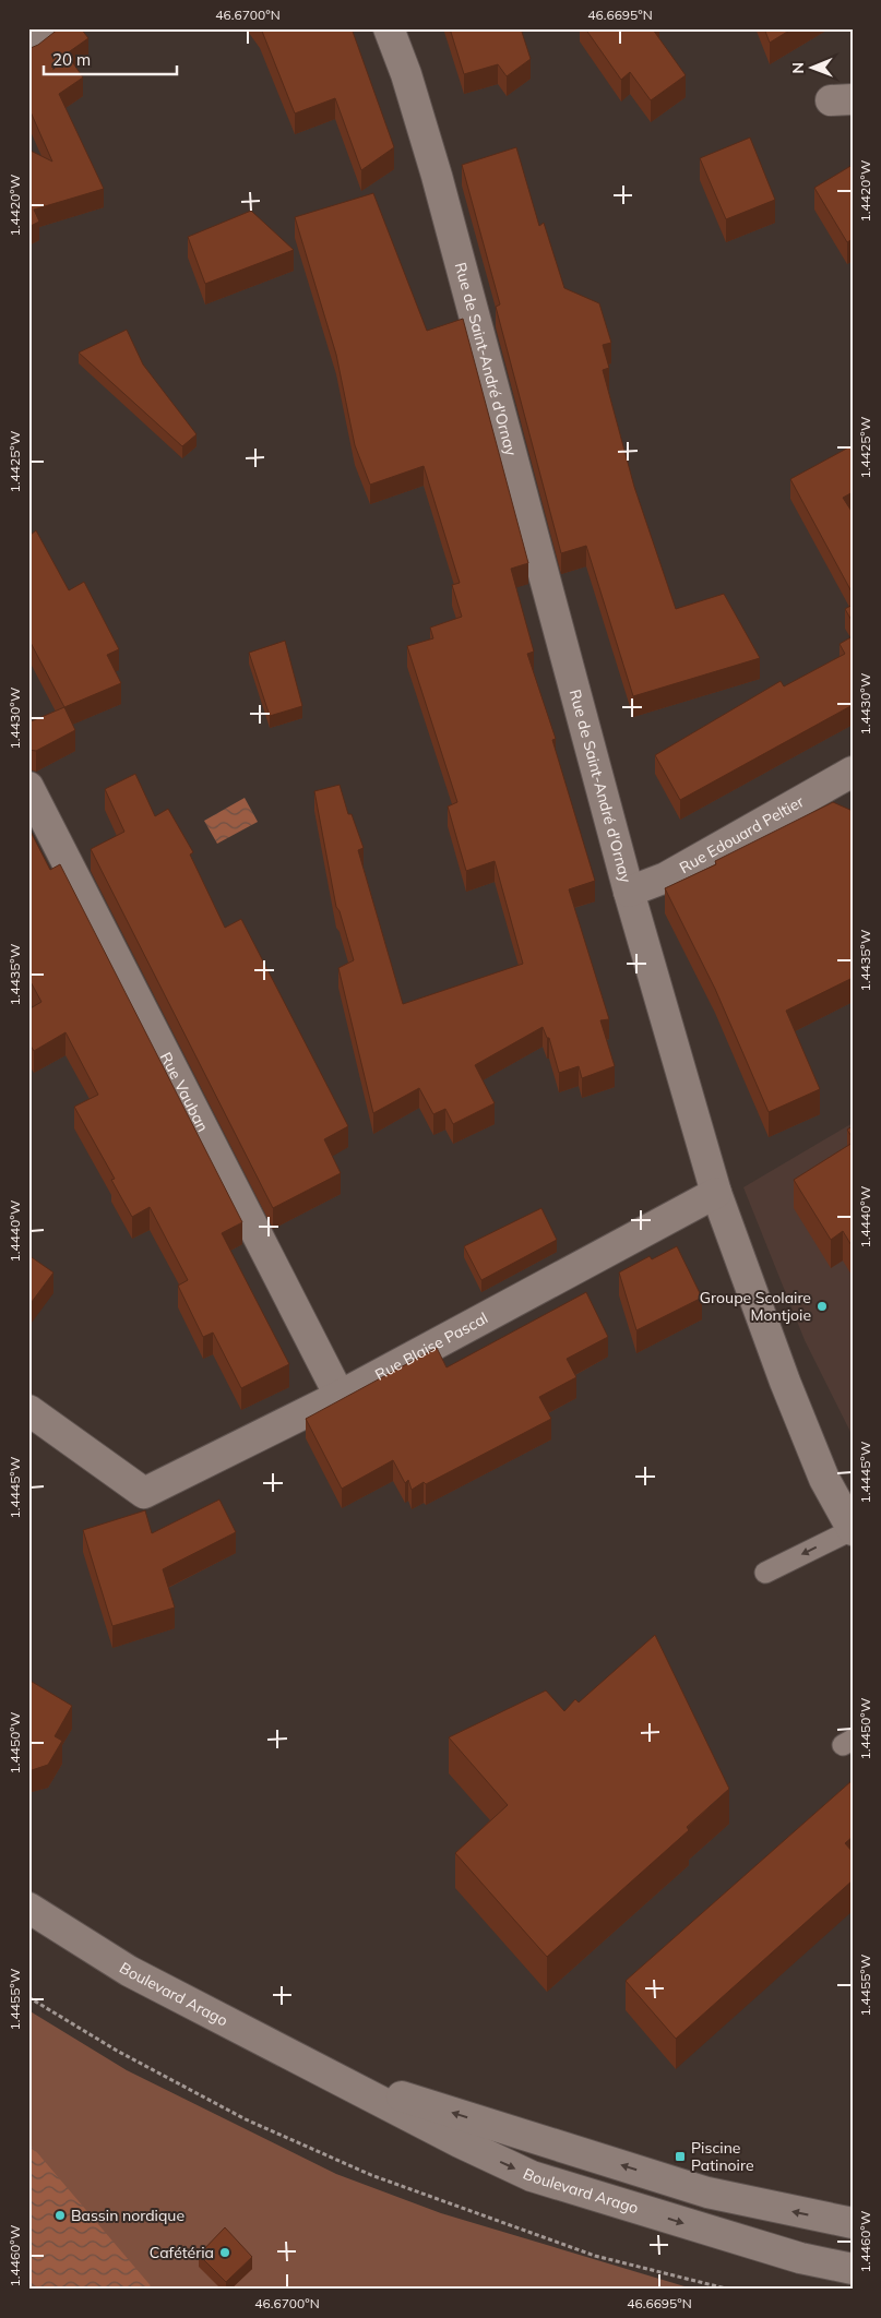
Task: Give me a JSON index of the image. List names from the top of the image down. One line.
{"streets":{"street":["Rue de Saint-André d'Ornay","Rue Edouard Peltier","Rue Vauban","Rue Blaise Pascal","Boulevard Arago"]},"crossings":[["Rue de Saint-André d'Ornay","Rue Edouard Peltier"],["Rue de Saint-André d'Ornay","Rue Blaise Pascal"],["Rue Vauban","Rue Blaise Pascal"]],"places":{"other":["Groupe Scolaire Montjoie","Bassin nordique","Cafétéria"],"transit":["Piscine Patinoire"]},"scale_bar":"20 m","north":"left","coordinates":["46.6700°N","46.6695°N","1.4420°W","1.4425°W","1.4430°W","1.4435°W","1.4440°W","1.4445°W","1.4450°W","1.4455°W","1.4460°W"]}
